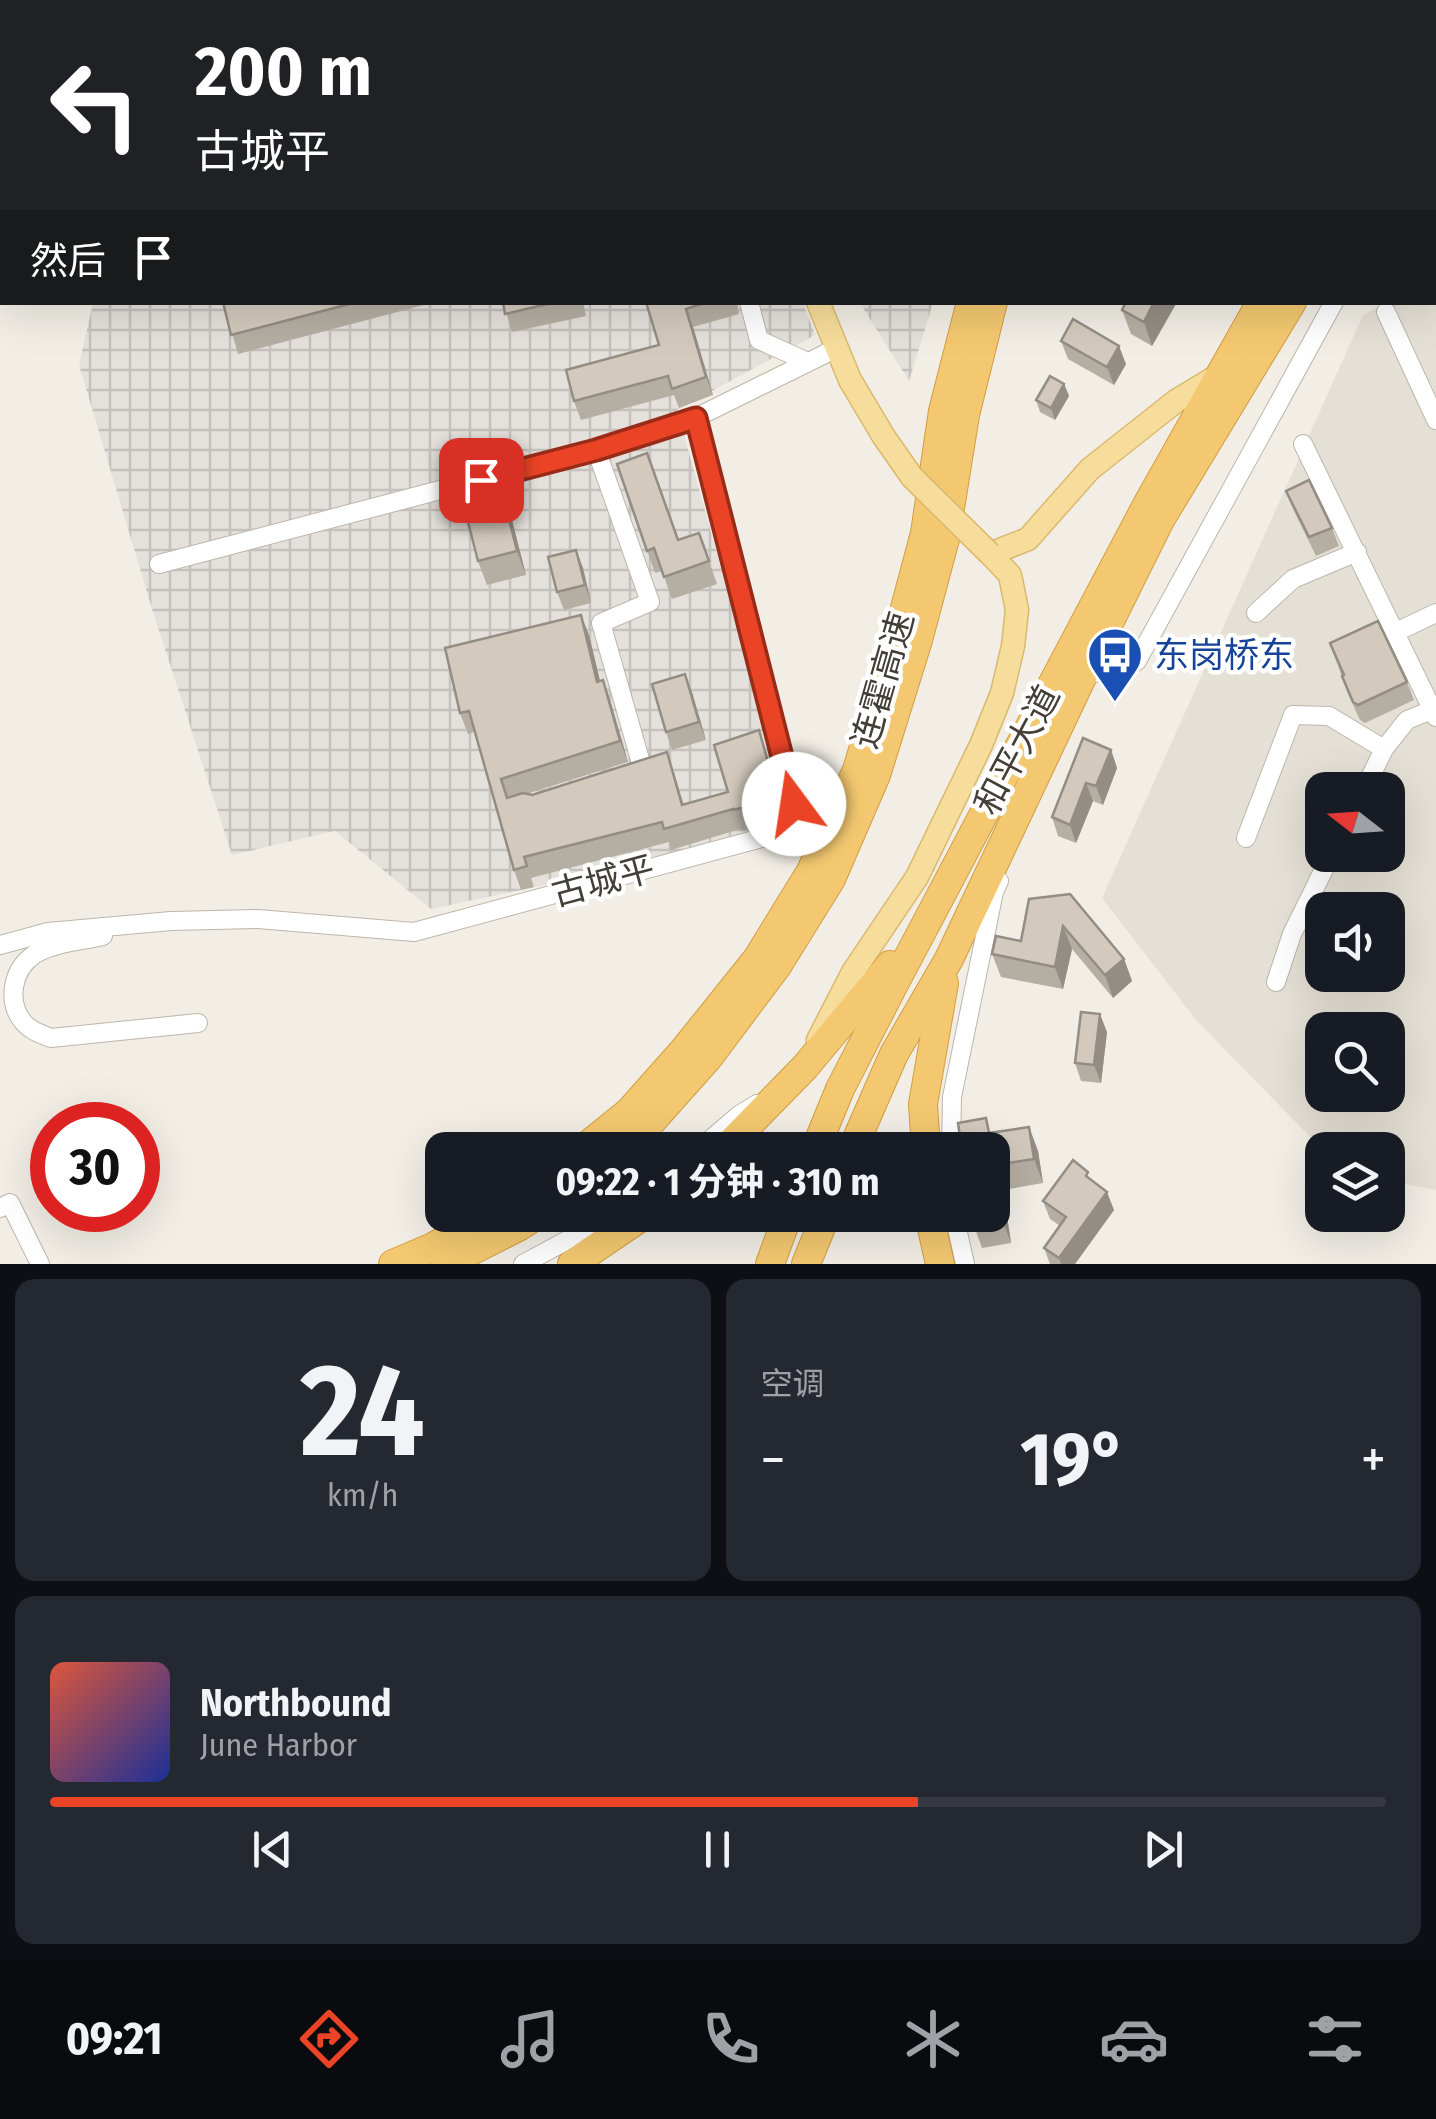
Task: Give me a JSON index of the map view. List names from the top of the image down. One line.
{"streets":{"highway":["连霍高速","和平大道"],"street":["古城平"]},"places":{"bus stop":["东岗桥东"]},"north":"left","page":{"turn":["200 m","古城平"],"then":"然后","limit":"30","trip":"09:22 · 1 分钟 · 310 m","tile":[["24","km/h"],"空调"],"heat":["−","19°","+"],"song":["Northbound","June Harbor"],"tabs":"09:21"}}
